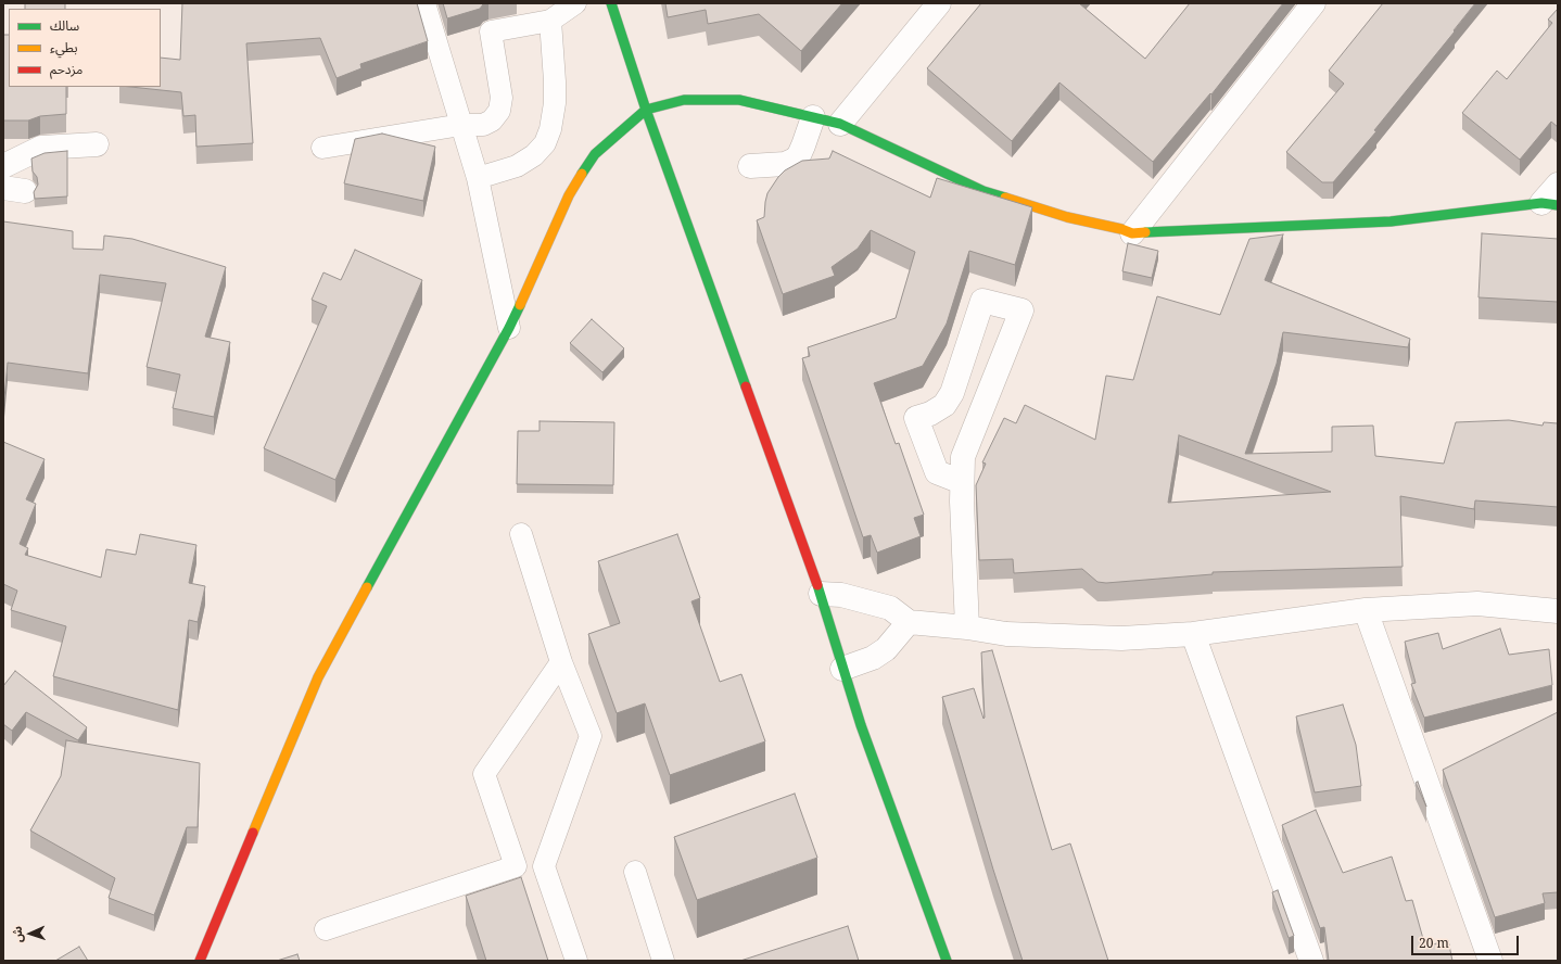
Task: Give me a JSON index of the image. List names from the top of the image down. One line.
{"legend":["سالك","بطيء","مزدحم"],"scale_bar":"20 m","north":"left"}
